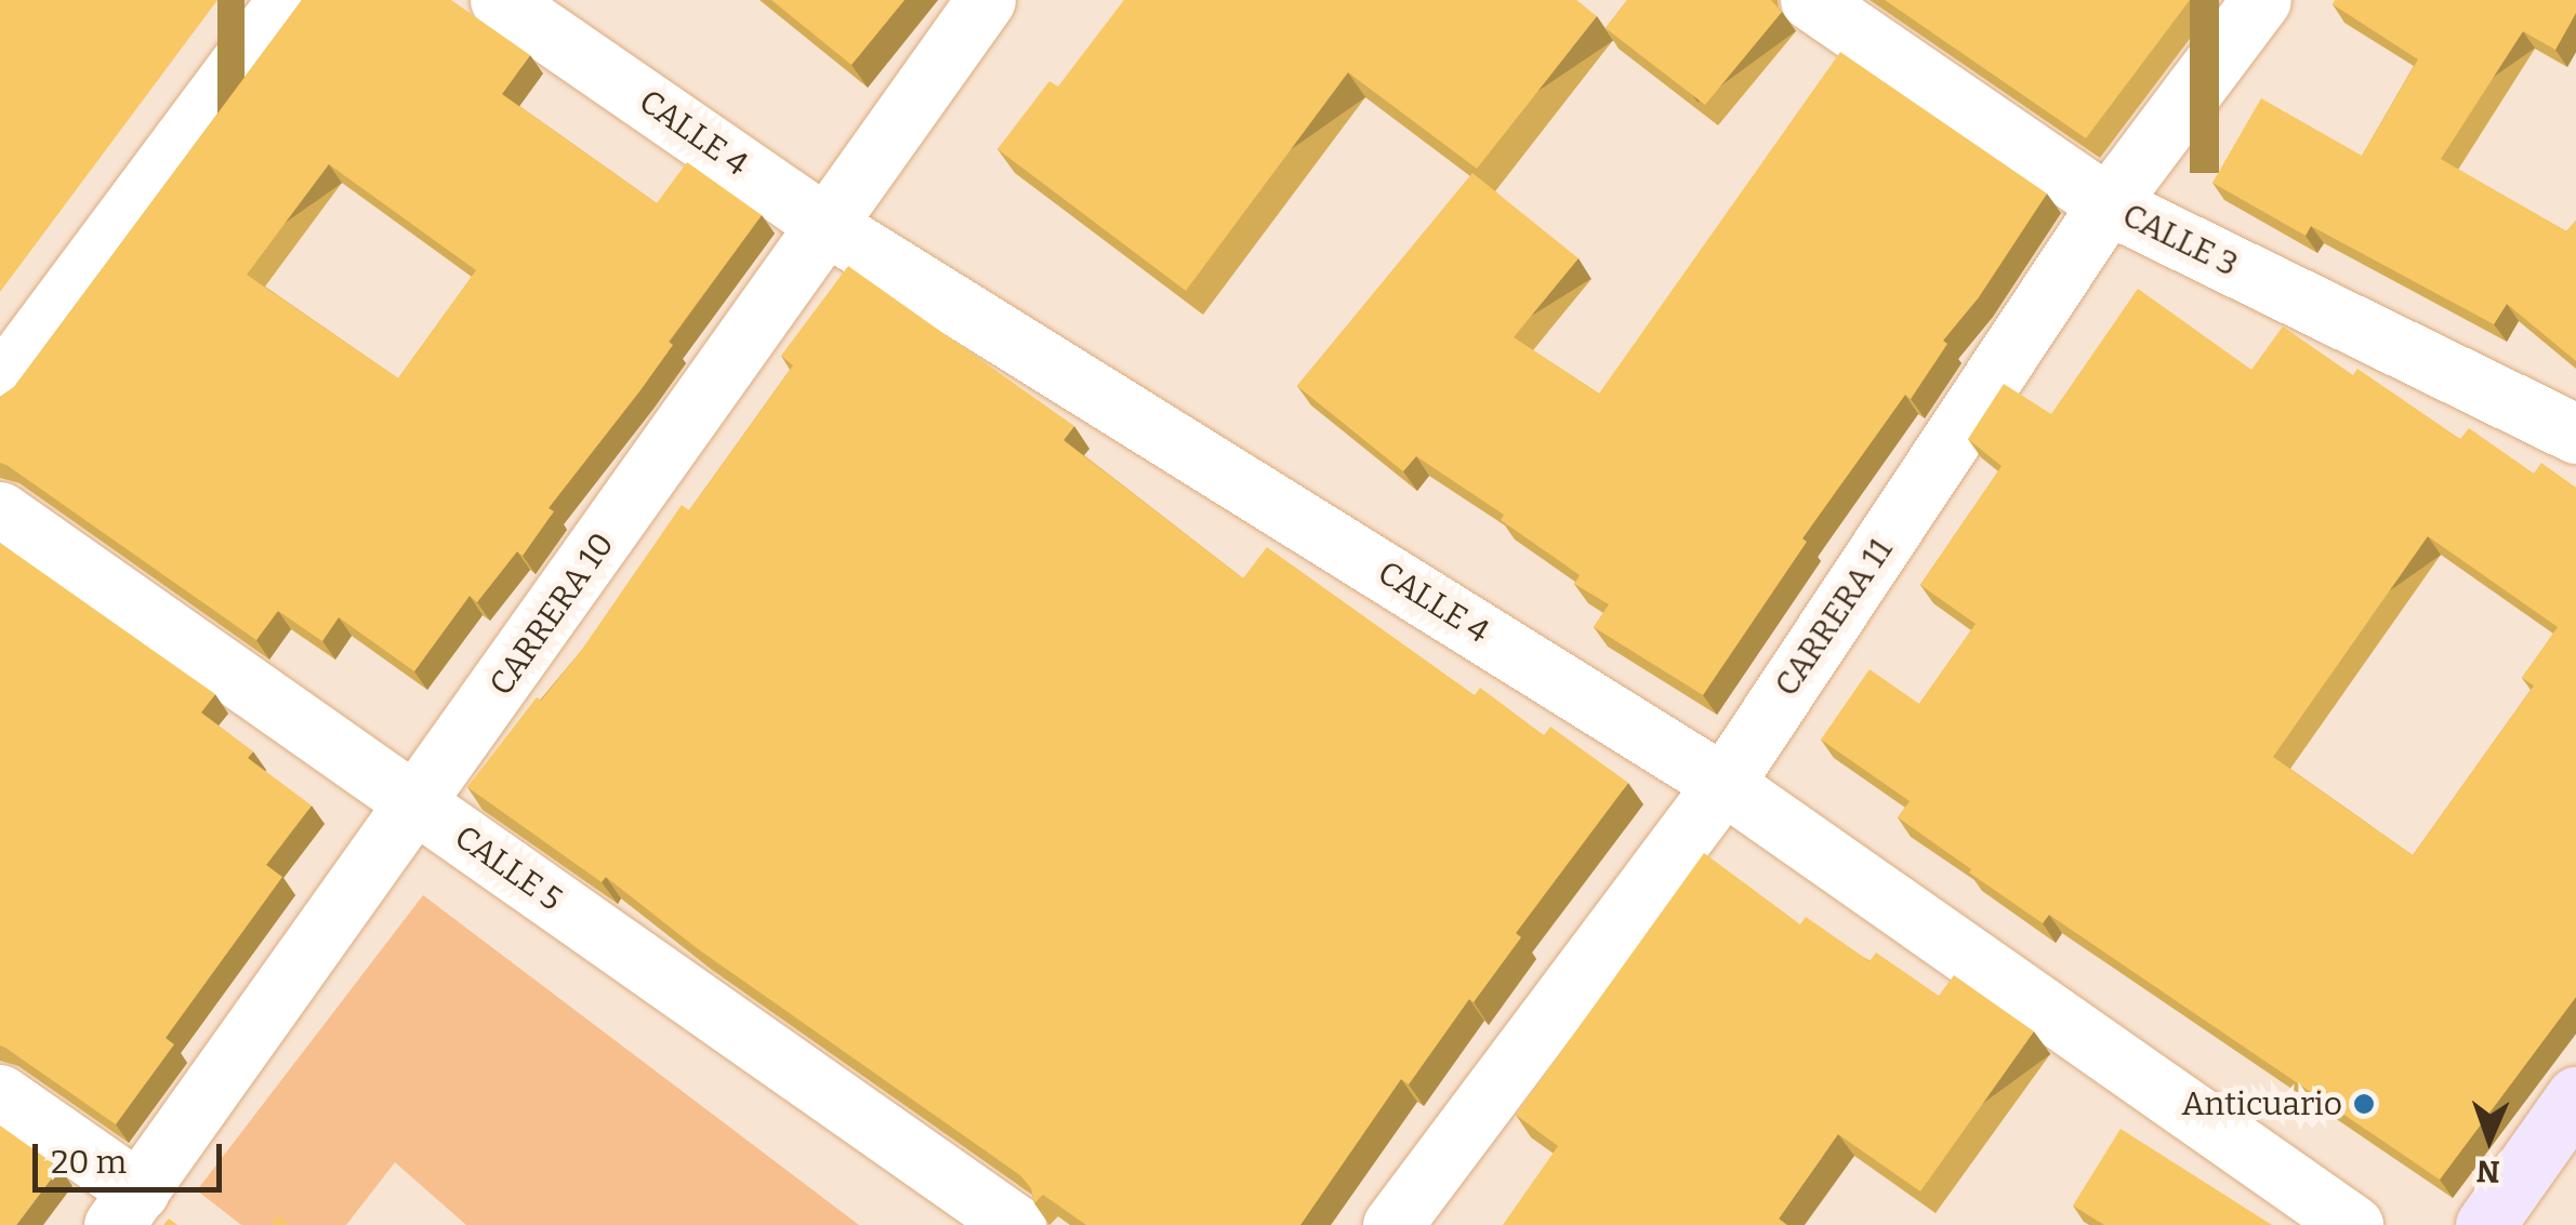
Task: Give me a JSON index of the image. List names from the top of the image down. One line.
{"streets":{"street":["CALLE 4","CALLE 3","CARRERA 10","CARRERA 11","CALLE 5"]},"crossings":[["CALLE 4","CARRERA 10"],["CALLE 4","CARRERA 11"],["CALLE 3","CARRERA 11"],["CARRERA 10","CALLE 5"]],"places":["Anticuario"],"scale_bar":"20 m","north":"bottom"}
